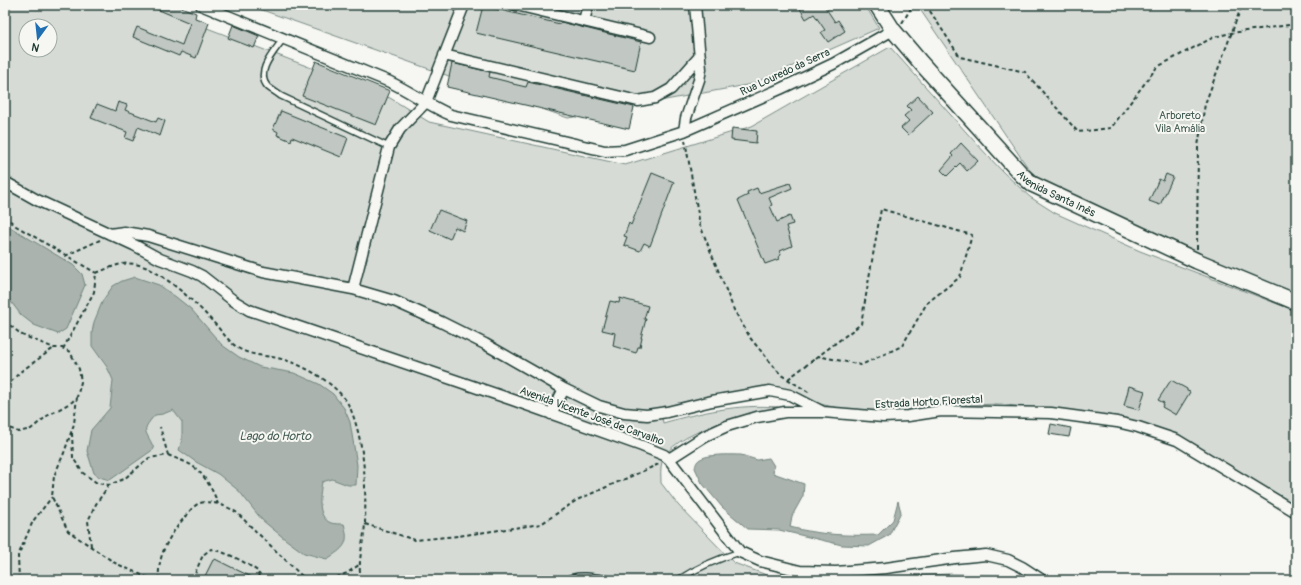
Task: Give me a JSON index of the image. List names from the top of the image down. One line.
{"streets":{"main road":["Avenida Santa Inês"],"street":["Rua Louredo da Serra","Estrada Horto Florestal","Avenida Vicente José de Carvalho"]},"crossings":[["Rua Louredo da Serra","Avenida Santa Inês"],["Estrada Horto Florestal","Avenida Vicente José de Carvalho"]],"water":["Lago do Horto"],"parks":["Arboreto Vila Amália"],"north":"bottom"}
